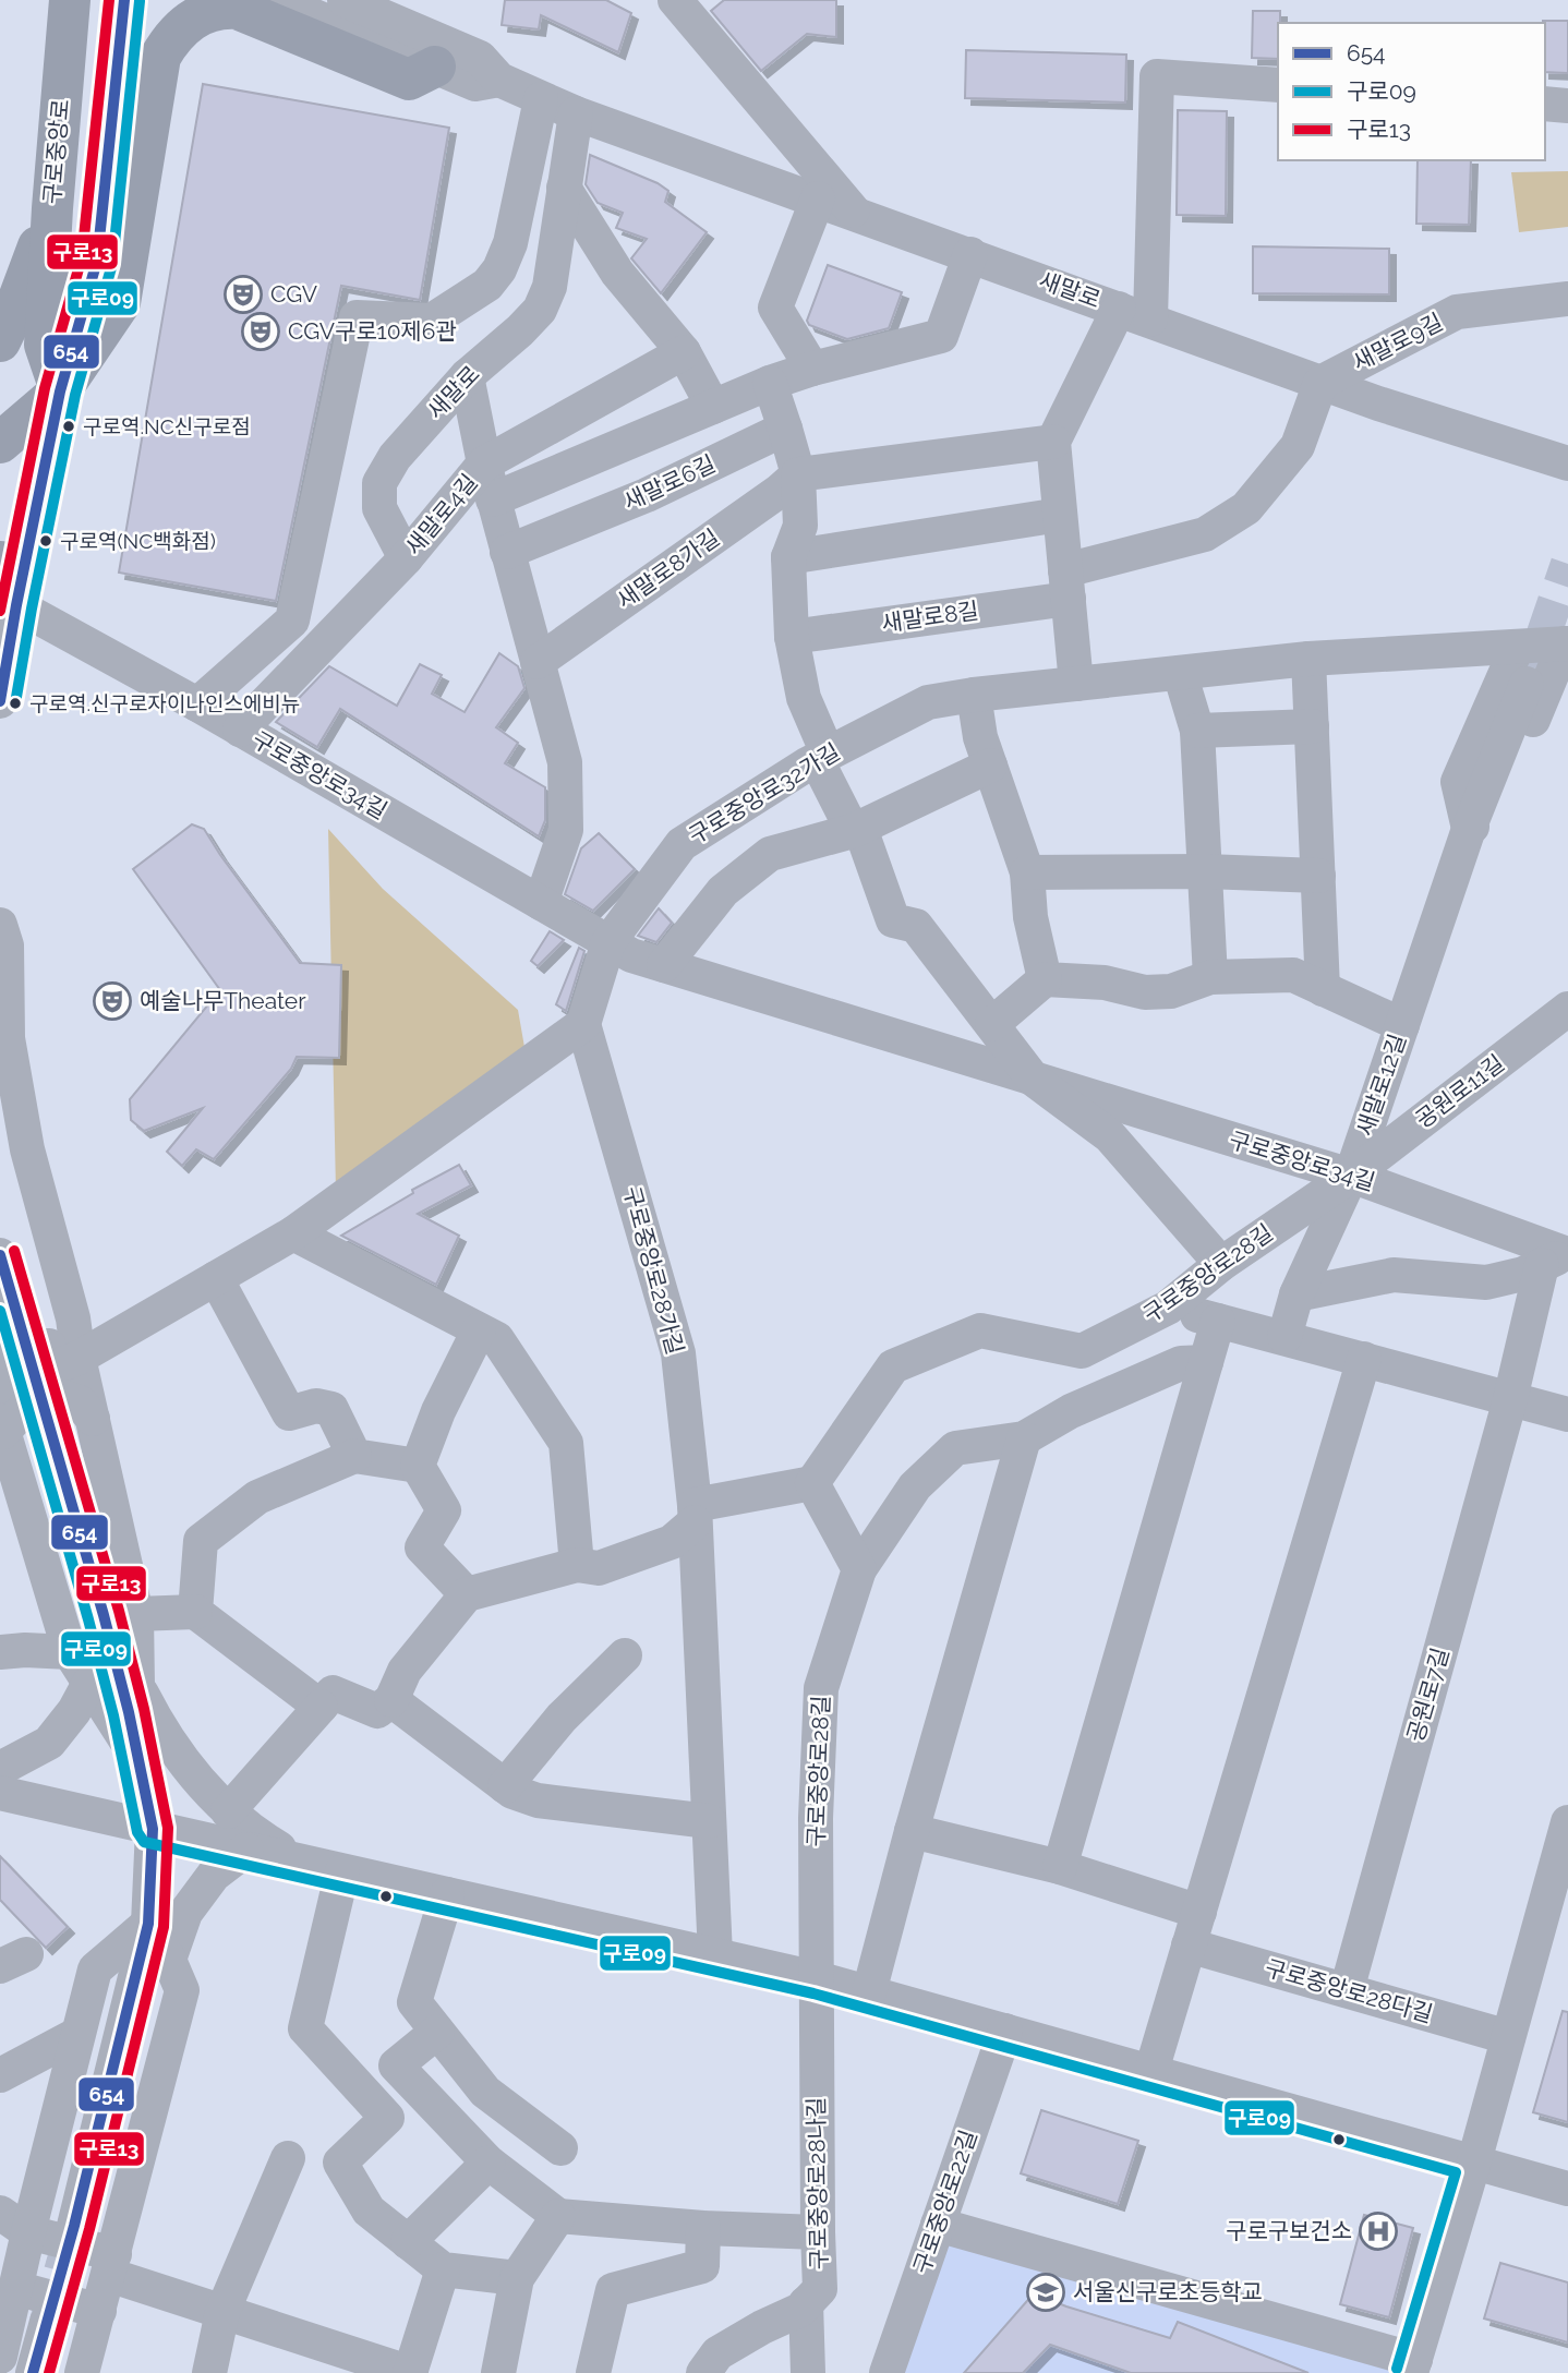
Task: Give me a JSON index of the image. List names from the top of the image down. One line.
{"streets":{"main road":["구로중앙로"],"street":["새말로","새말로9길","새말로6길","새말로4길","새말로8가길","새말로8길","구로중앙로34길","구로중앙로32가길","새말로12길","공원로11길","구로중앙로28가길","구로중앙로28길","공원로7길","구로중앙로28다길","구로중앙로28나길","구로중앙로22길"]},"crossings":[["구로중앙로","구로중앙로34길"],["새말로","새말로9길"],["새말로","새말로4길"],["새말로4길","구로중앙로34길"],["구로중앙로34길","구로중앙로32가길"],["구로중앙로34길","새말로12길"],["구로중앙로34길","공원로11길"],["구로중앙로34길","구로중앙로28길"],["구로중앙로34길","공원로7길"],["구로중앙로32가길","새말로12길"],["구로중앙로32가길","구로중앙로28가길"],["새말로12길","공원로11길"],["새말로12길","구로중앙로28길"],["공원로11길","구로중앙로28길"],["구로중앙로28길","구로중앙로28나길"],["공원로7길","구로중앙로28다길"]],"places":{"theatre":["CGV","CGV구로10제6관","예술나무Theater"],"other":["구로역.NC신구로점","구로역(NC백화점)","구로역.신구로자이나인스에비뉴"],"hospital":["구로구보건소"],"school or university":["서울신구로초등학교"]},"lines":["transit line 654","transit line 구로13","transit line 구로09"],"legend":["654","구로09","구로13"]}
